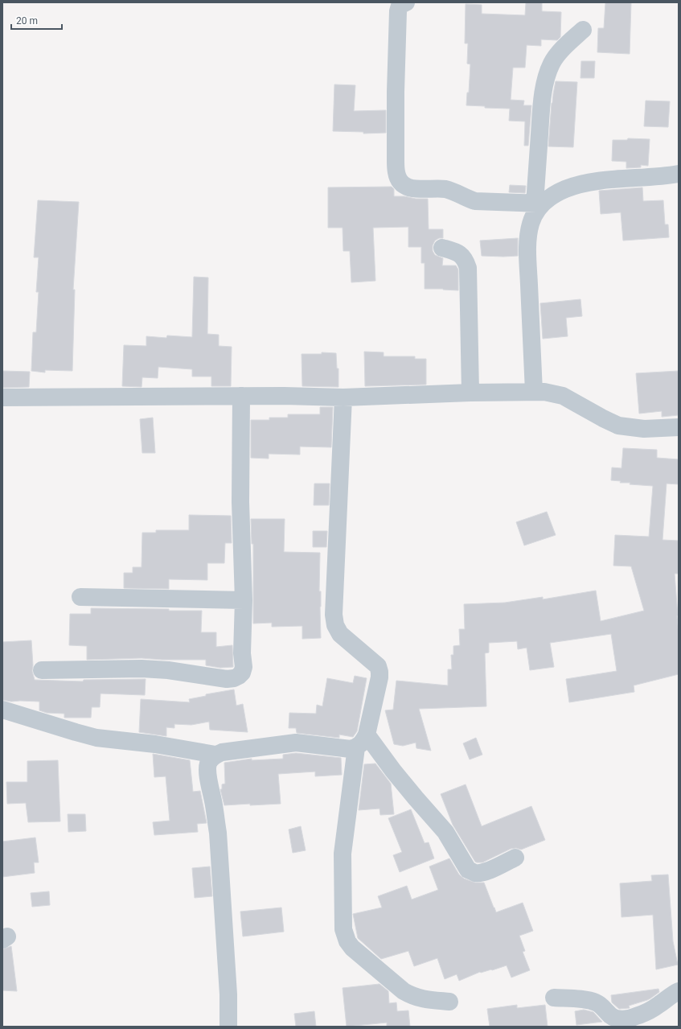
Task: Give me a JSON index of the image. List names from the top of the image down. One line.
{"scale_bar":"20 m"}
